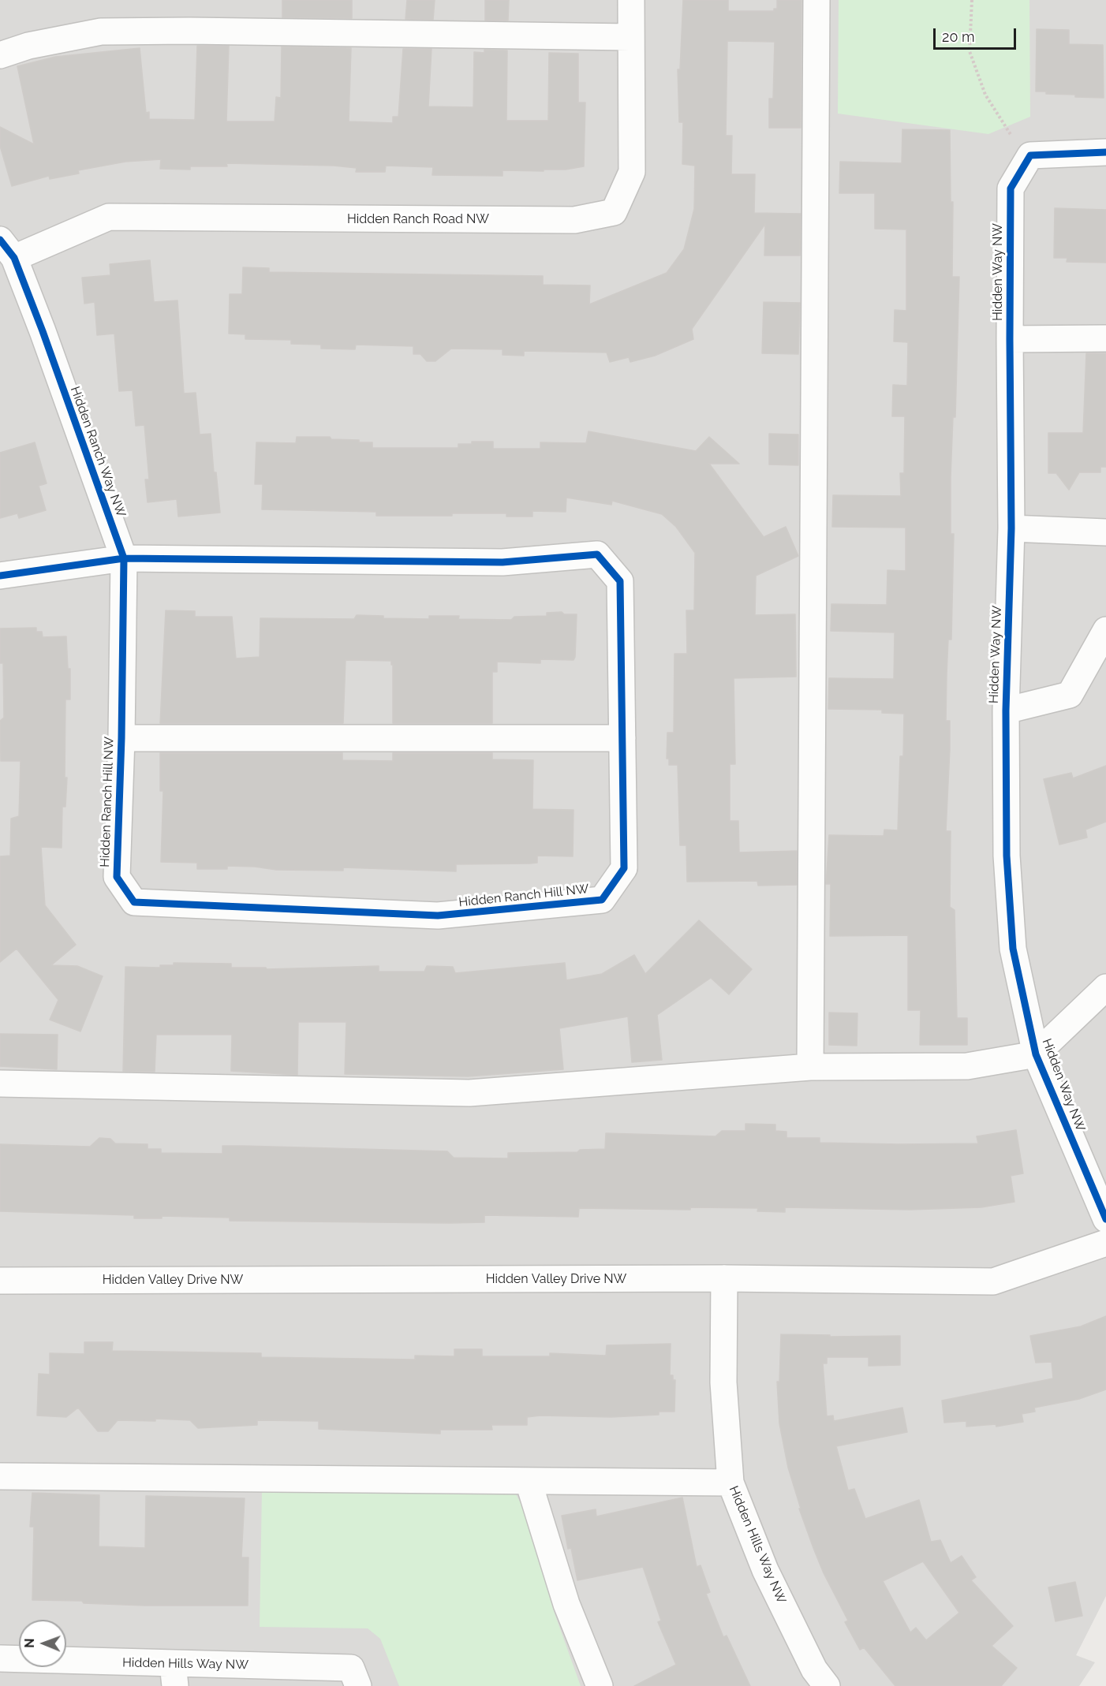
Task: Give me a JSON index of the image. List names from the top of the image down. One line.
{"streets":{"street":["Hidden Ranch Road NW","Hidden Way NW","Hidden Ranch Way NW","Hidden Ranch Hill NW","Hidden Valley Drive NW","Hidden Hills Way NW"]},"crossings":[["Hidden Ranch Road NW","Hidden Ranch Way NW"],["Hidden Ranch Way NW","Hidden Ranch Hill NW"],["Hidden Valley Drive NW","Hidden Hills Way NW"]],"scale_bar":"20 m","north":"left"}
